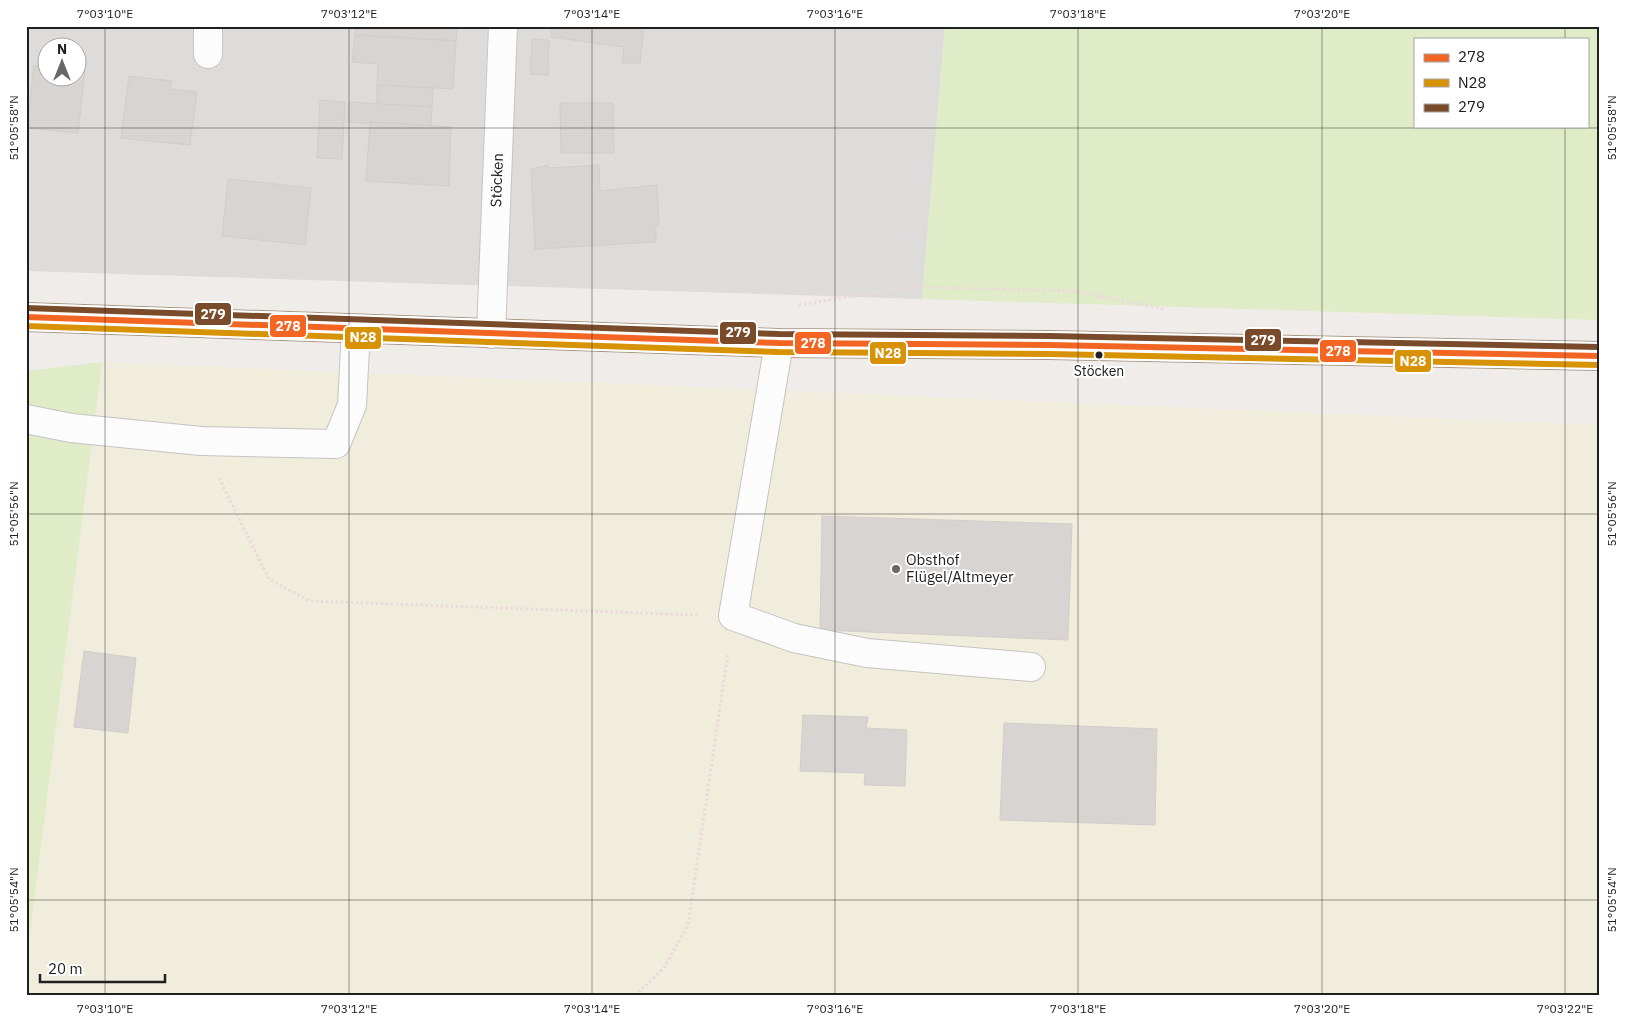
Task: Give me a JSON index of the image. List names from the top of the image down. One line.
{"streets":{"street":["Stöcken"]},"places":["Stöcken","Obsthof Flügel/Altmeyer"],"lines":["transit line 279","transit line 278","transit line N28"],"legend":["278","N28","279"],"scale_bar":"20 m","north":"top","coordinates":["7°03'10\"E","7°03'12\"E","7°03'14\"E","7°03'16\"E","7°03'18\"E","7°03'20\"E","51°05'58\"N","51°05'56\"N","51°05'54\"N","7°03'22\"E"]}
